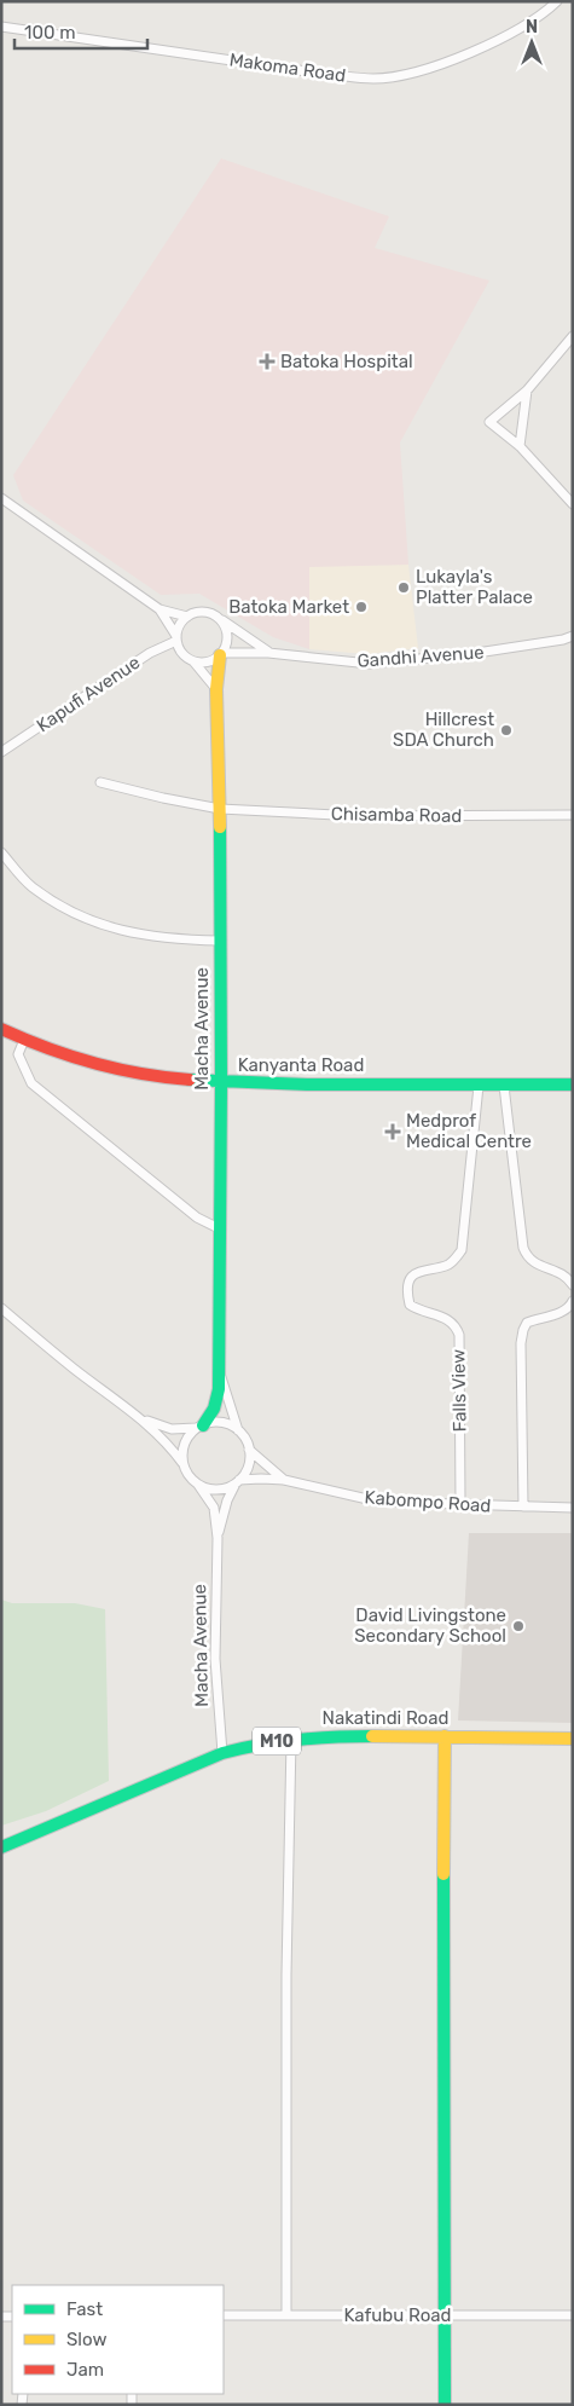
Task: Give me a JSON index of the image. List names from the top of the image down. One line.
{"streets":{"main road":["Macha Avenue","Kanyanta Road","Nakatindi Road","M10"],"street":["Makoma Road","Gandhi Avenue","Kapufi Avenue","Chisamba Road","Falls View","Kabompo Road","Kafubu Road"]},"crossings":[["Gandhi Avenue","Kapufi Avenue"],["Gandhi Avenue","Macha Avenue"],["Kapufi Avenue","Macha Avenue"],["Chisamba Road","Macha Avenue"],["Macha Avenue","Kanyanta Road"],["Macha Avenue","Kabompo Road"],["Macha Avenue","Nakatindi Road"],["Kanyanta Road","Falls View"],["Falls View","Kabompo Road"]],"places":{"health":["Batoka Hospital","Medprof Medical Centre"],"other":["Lukayla's Platter Palace","Batoka Market","Hillcrest SDA Church","David Livingstone Secondary School"]},"legend":["Fast","Slow","Jam"],"scale_bar":"100 m","north":"top"}
